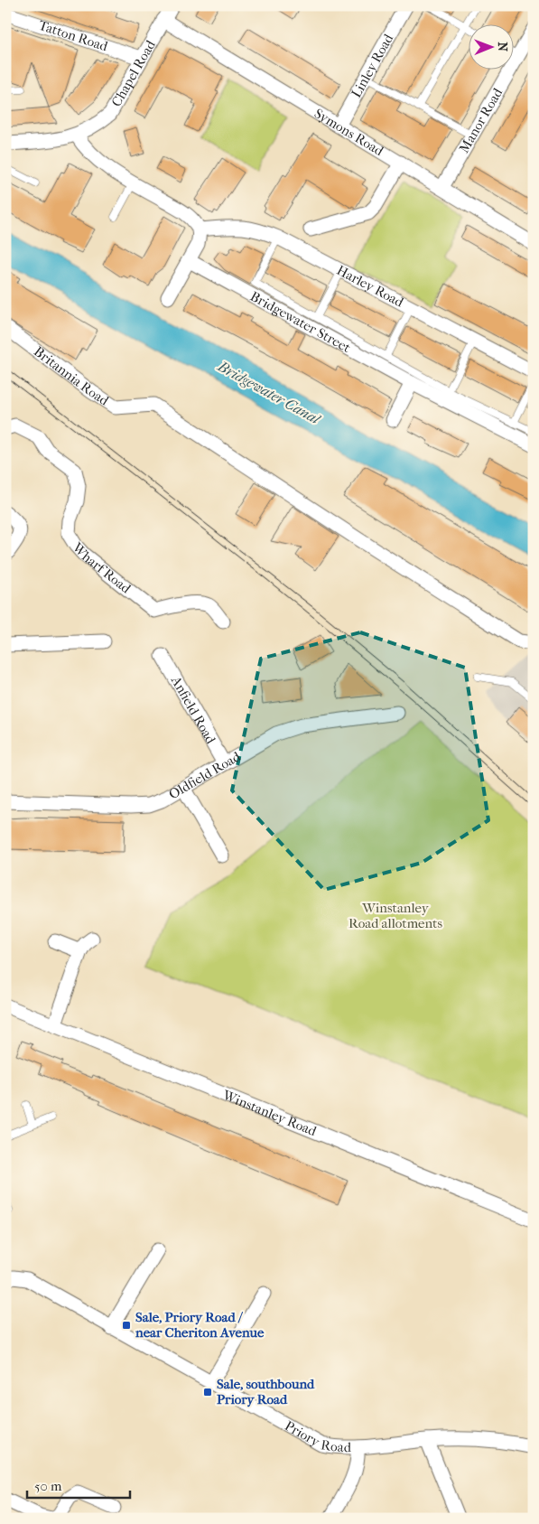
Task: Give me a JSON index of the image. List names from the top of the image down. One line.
{"streets":{"street":["Tatton Road","Linley Road","Chapel Road","Manor Road","Symons Road","Harley Road","Bridgewater Street","Britannia Road","Wharf Road","Anfield Road","Oldfield Road","Winstanley Road","Priory Road"]},"crossings":[["Tatton Road","Chapel Road"],["Linley Road","Symons Road"],["Chapel Road","Symons Road"],["Manor Road","Symons Road"],["Anfield Road","Oldfield Road"]],"water":["Bridgewater Canal"],"parks":["Winstanley Road allotments"],"places":{"transit":["Sale, Priory Road / near Cheriton Avenue","Sale, southbound Priory Road"]},"scale_bar":"50 m","north":"right"}
